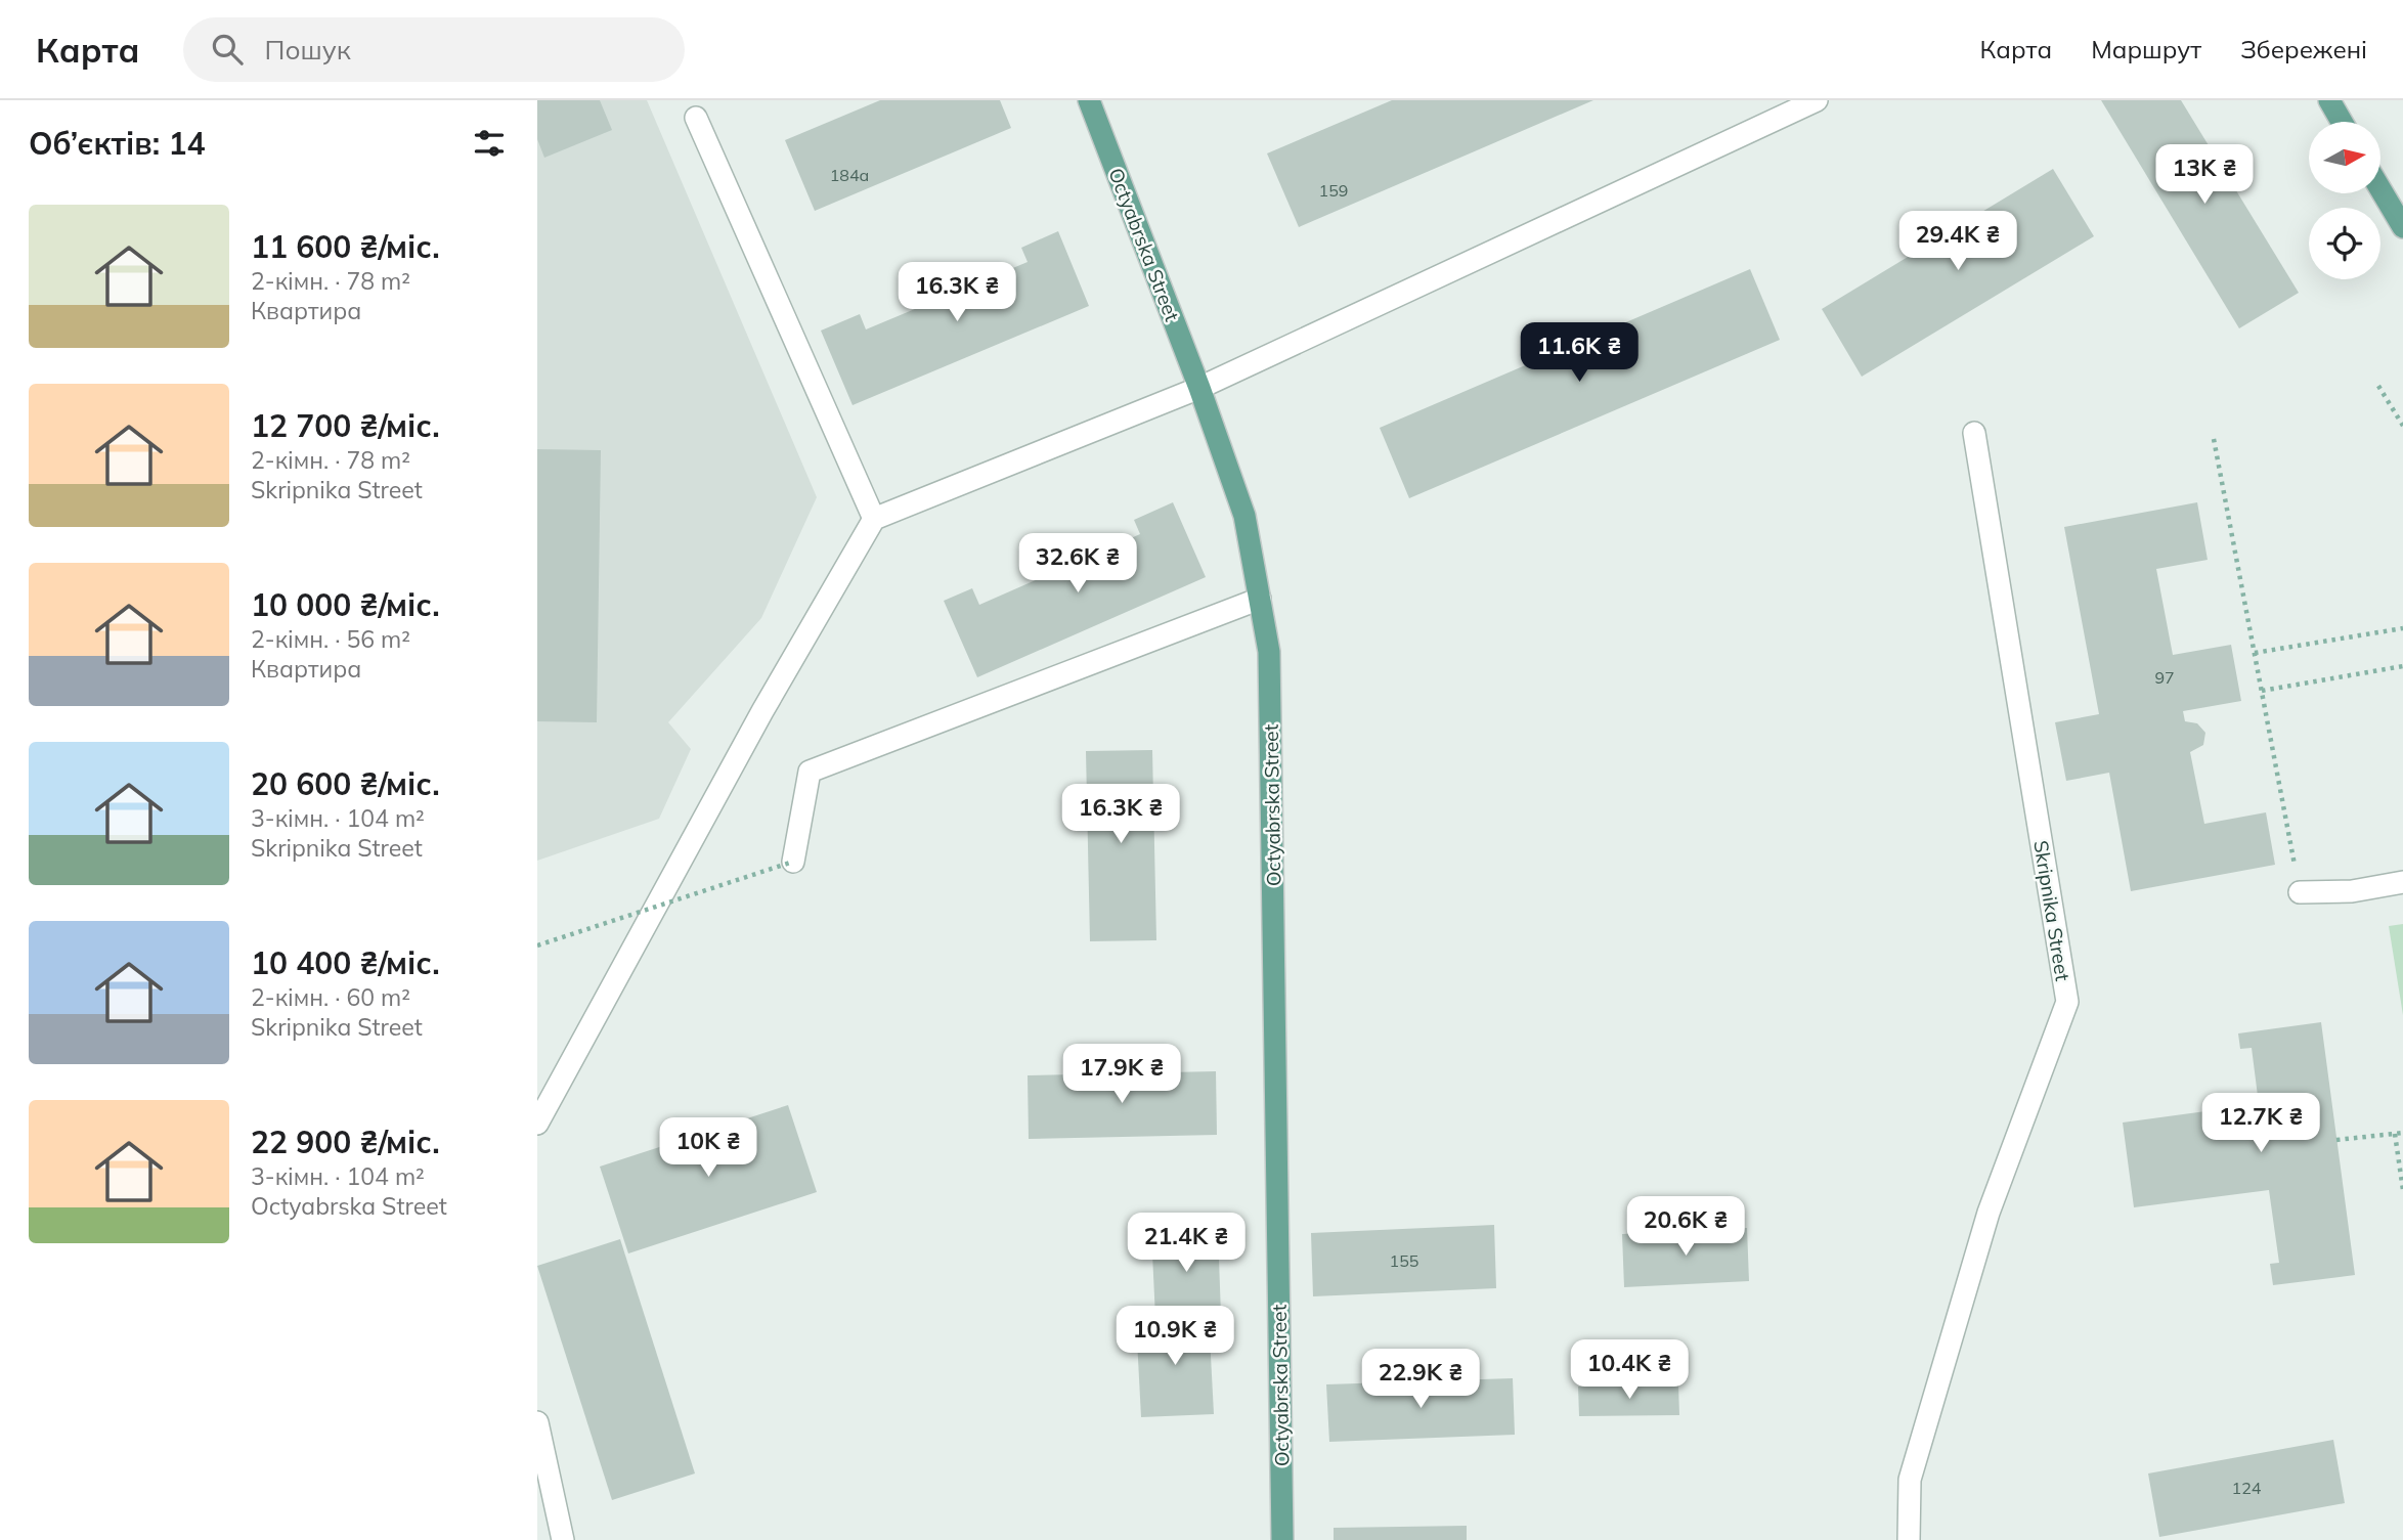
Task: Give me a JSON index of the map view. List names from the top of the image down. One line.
{"streets":{"main road":["Octyabrska Street"],"street":["Skripnika Street"]},"house_numbers":["184а","159","97","155","124"],"north":"right","page":{"header":"Карта","search":"Пошук","nav":["Карта","Маршрут","Збережені"],"heading":"Об’єктів: 14","price":["13K ₴","29.4K ₴","16.3K ₴","11.6K ₴","32.6K ₴","16.3K ₴","17.9K ₴","12.7K ₴","10K ₴","20.6K ₴","21.4K ₴","10.9K ₴","10.4K ₴","22.9K ₴"],"list":[{"name":"11 600 ₴/міс.","note":"2-кімн. · 78 m² · Квартира"},{"name":"12 700 ₴/міс.","note":"2-кімн. · 78 m² · Skripnika Street"},{"name":"10 000 ₴/міс.","note":"2-кімн. · 56 m² · Квартира"},{"name":"20 600 ₴/міс.","note":"3-кімн. · 104 m² · Skripnika Street"},{"name":"10 400 ₴/міс.","note":"2-кімн. · 60 m² · Skripnika Street"},{"name":"22 900 ₴/міс.","note":"3-кімн. · 104 m² · Octyabrska Street"}]}}
